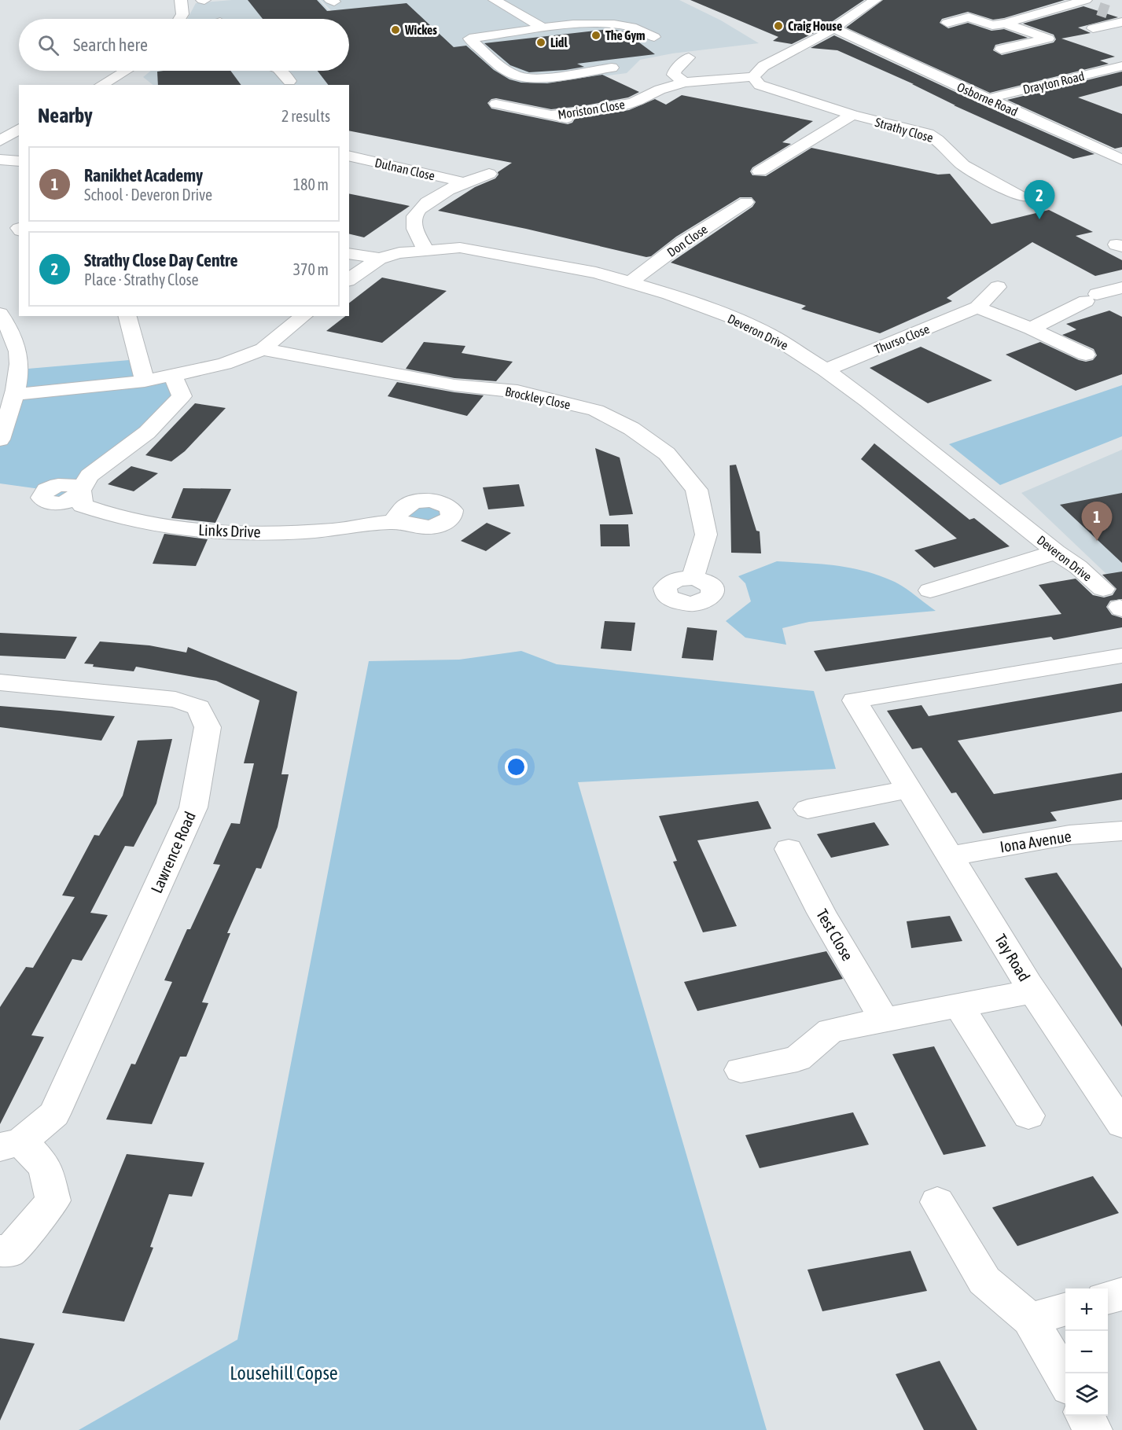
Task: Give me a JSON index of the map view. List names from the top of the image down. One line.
{"streets":{"street":["Drayton Road","Osborne Road","Moriston Close","Strathy Close","Dulnan Close","Don Close","Deveron Drive","Thurso Close","Brockley Close","Links Drive","Iona Avenue","Lawrence Road","Test Close","Tay Road"]},"crossings":[["Drayton Road","Osborne Road"],["Moriston Close","Strathy Close"],["Dulnan Close","Deveron Drive"],["Don Close","Deveron Drive"],["Deveron Drive","Thurso Close"],["Iona Avenue","Tay Road"]],"parks":["Lousehill Copse"],"places":["Craig House","Wickes","The Gym","Lidl"],"page":{"search":"Search here","heading":["Nearby","2 results"],"list":[{"mark":"1","name":"Ranikhet Academy","note":"School · Deveron Drive","value":"180 m"},{"mark":"2","name":"Strathy Close Day Centre","note":"Place · Strathy Close","value":"370 m"}],"pins":["2","1"],"map_buttons":["+","−"]}}
